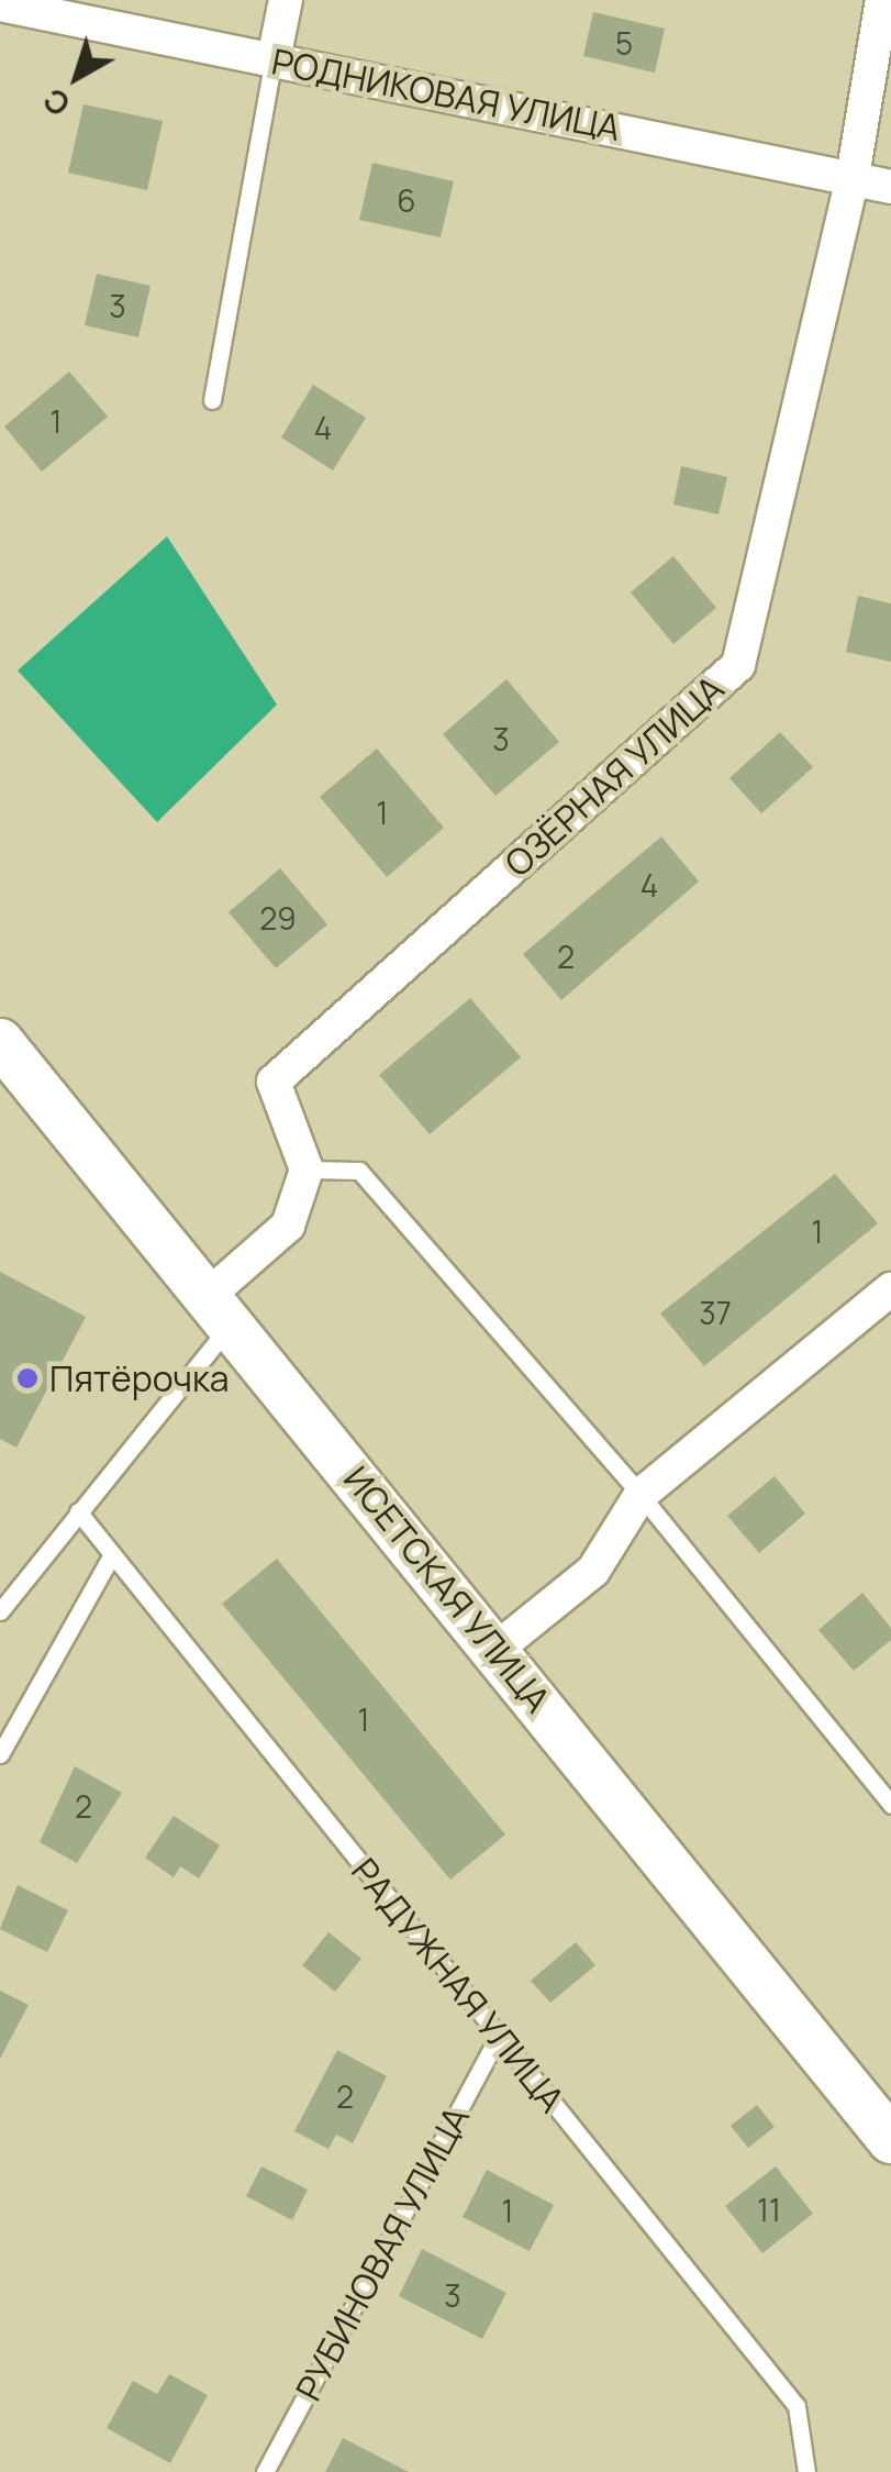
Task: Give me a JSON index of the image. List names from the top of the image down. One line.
{"streets":{"main road":["ИСЕТСКАЯ УЛИЦА"],"street":["РОДНИКОВАЯ УЛИЦА","ОЗЁРНАЯ УЛИЦА"],"lane":["РАДУЖНАЯ УЛИЦА","РУБИНОВАЯ УЛИЦА"]},"crossings":[["РОДНИКОВАЯ УЛИЦА","ОЗЁРНАЯ УЛИЦА"],["РАДУЖНАЯ УЛИЦА","РУБИНОВАЯ УЛИЦА"]],"places":["Пятёрочка"],"house_numbers":["5","6","3","1","4","3","1","4","29","2","1","37","1","2","2","11","1","3"],"north":"bottom left"}
